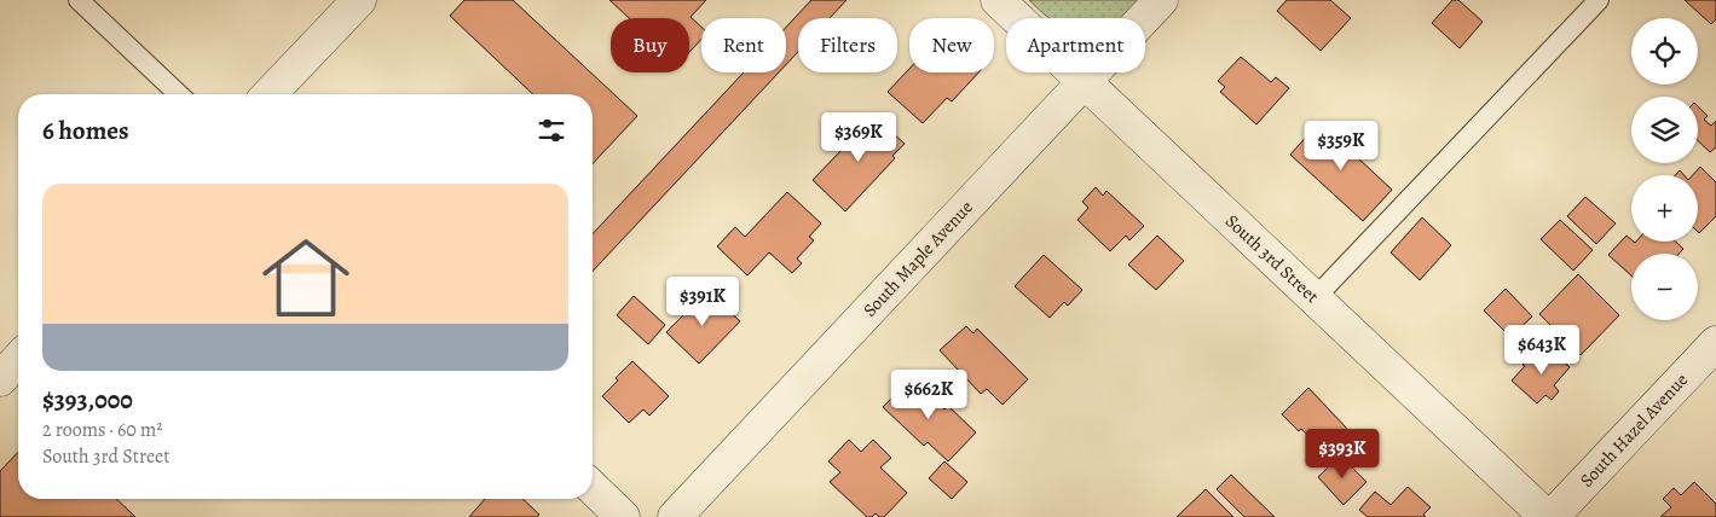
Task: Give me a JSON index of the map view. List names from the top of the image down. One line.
{"streets":{"street":["South Maple Avenue","South 3rd Street","South Hazel Avenue"]},"crossings":[["South Maple Avenue","South 3rd Street"]],"page":{"map_buttons":["+","−"],"chip":["Buy","Rent","Filters","New","Apartment"],"heading":"6 homes","price":["$369K","$359K","$391K","$643K","$662K","$393K"],"list":[{"name":"$393,000","note":"2 rooms · 60 m² · South 3rd Street"}]}}
